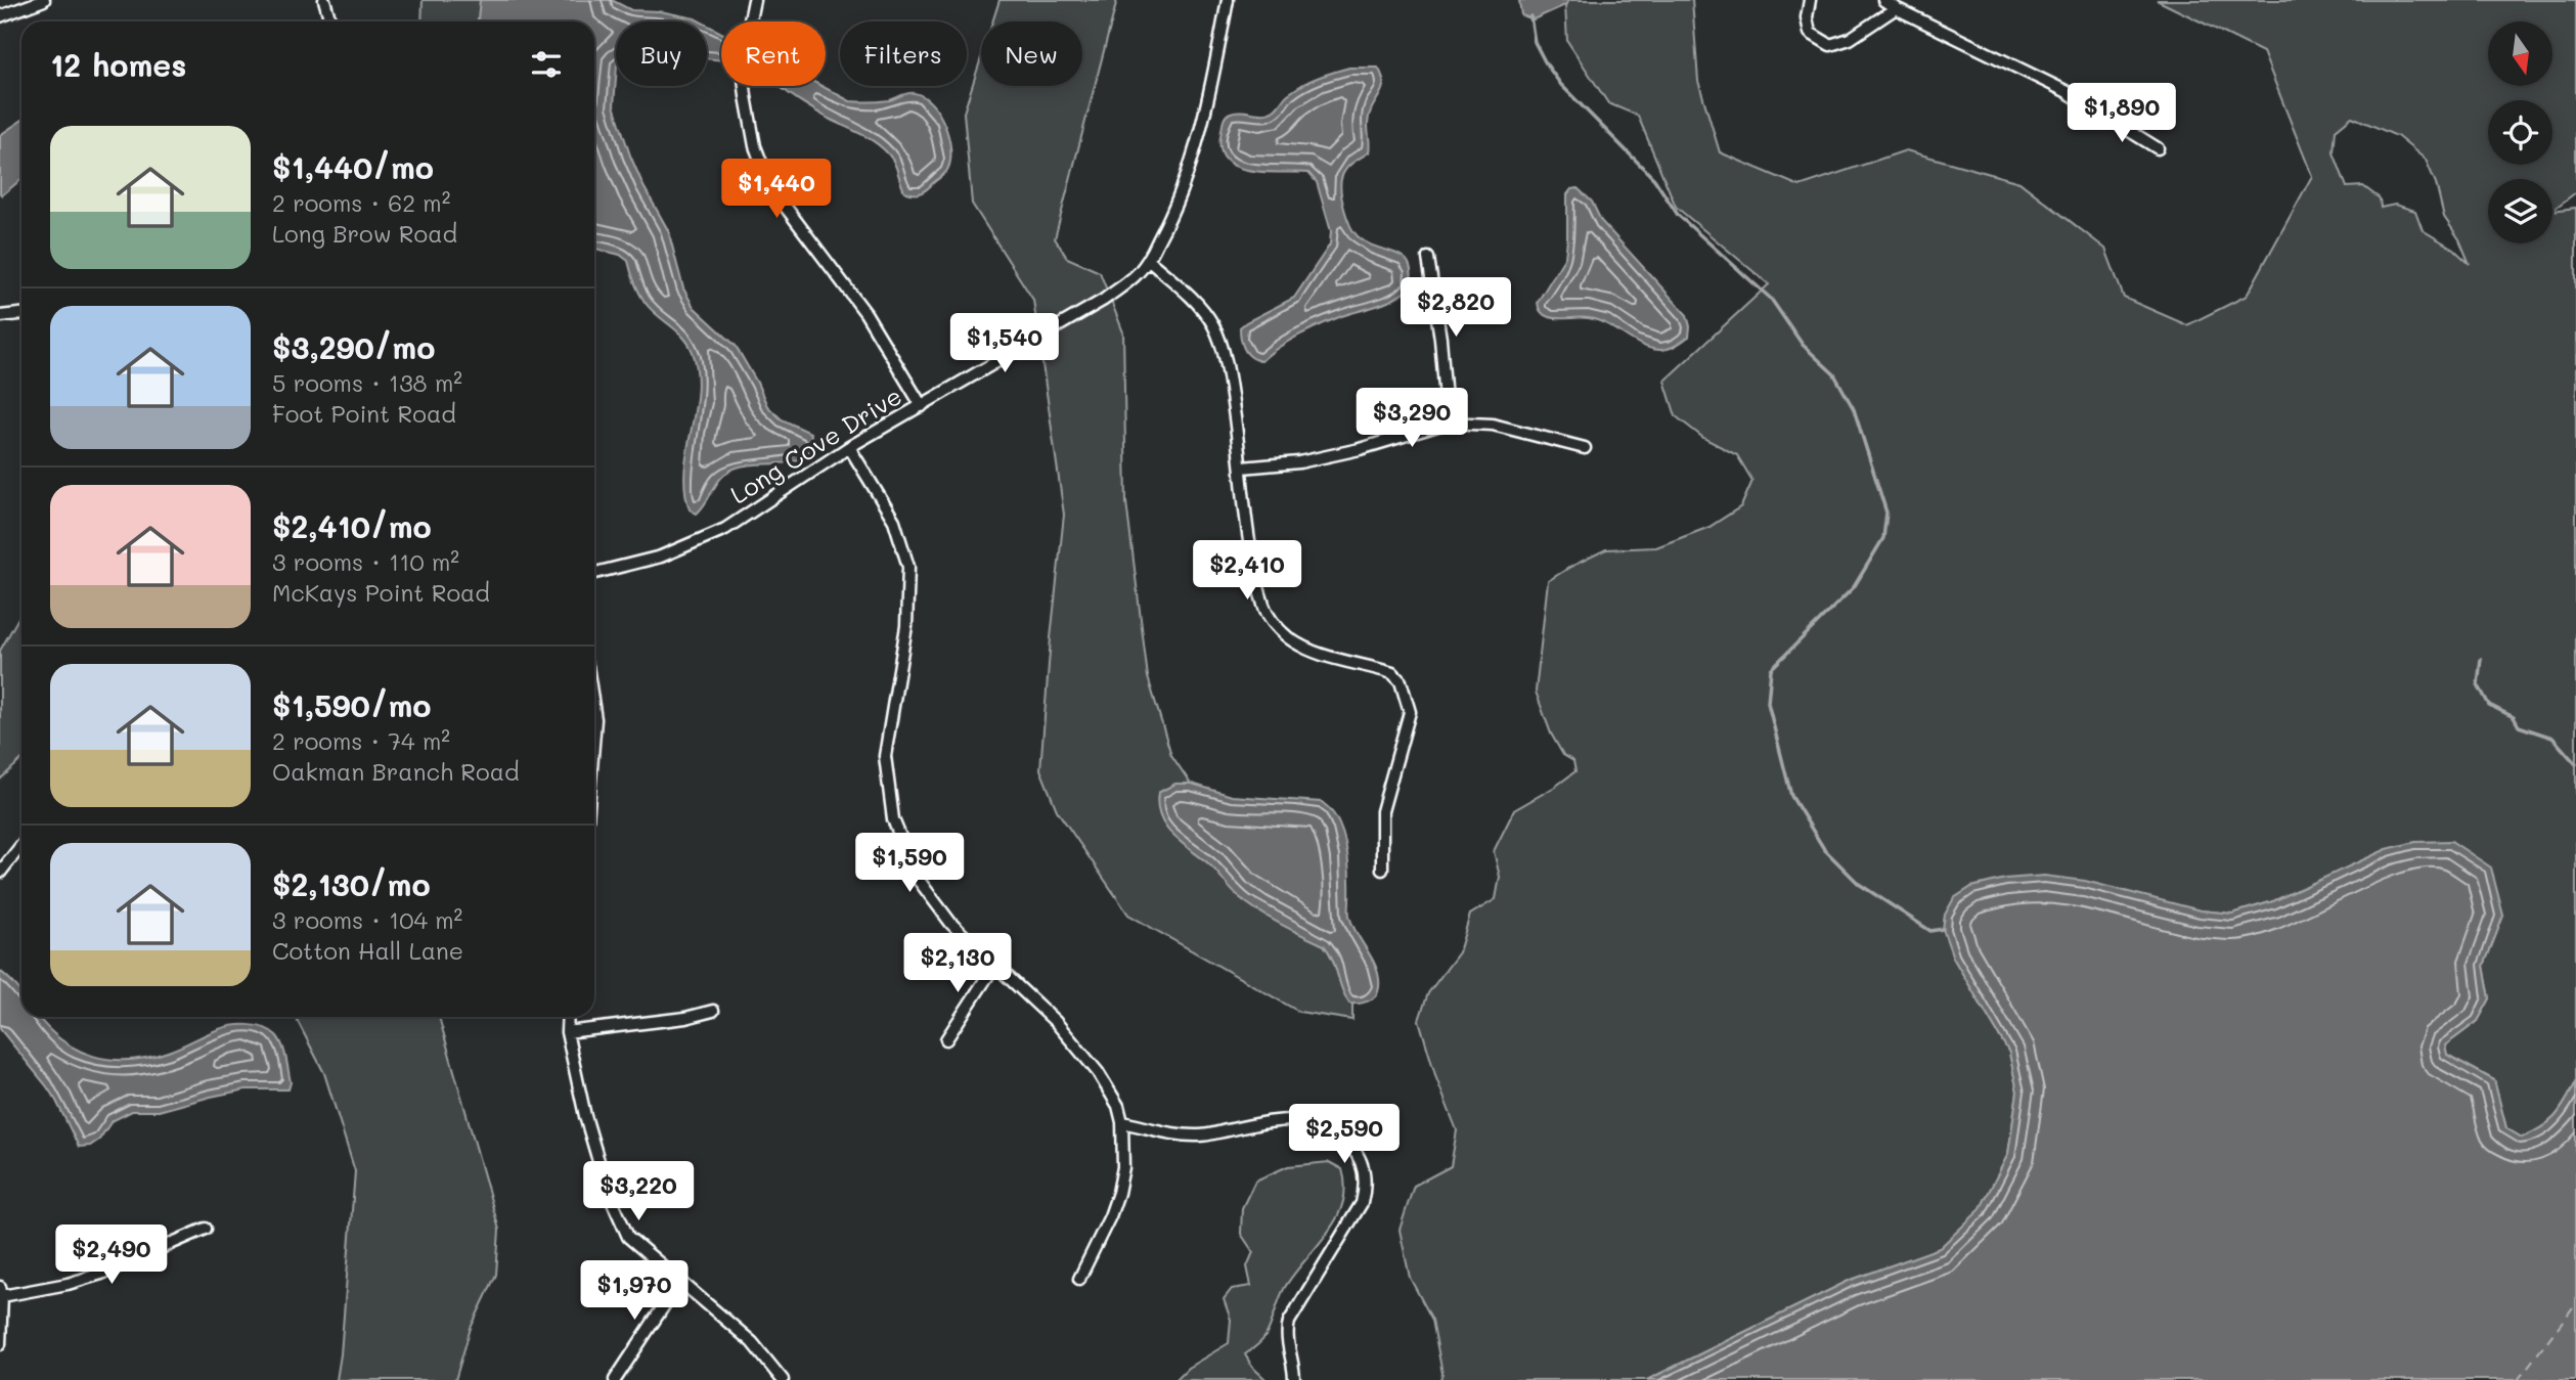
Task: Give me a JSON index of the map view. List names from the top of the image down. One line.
{"streets":{"street":["Long Cove Drive"]},"north":"bottom","page":{"chip":["Buy","Rent","Filters","New"],"heading":"12 homes","price":["$1,890","$1,440","$2,820","$1,540","$3,290","$2,410","$1,590","$2,130","$2,590","$3,220","$2,490","$1,970"],"list":[{"name":"$1,440/mo","note":"2 rooms · 62 m² · Long Brow Road"},{"name":"$3,290/mo","note":"5 rooms · 138 m² · Foot Point Road"},{"name":"$2,410/mo","note":"3 rooms · 110 m² · McKays Point Road"},{"name":"$1,590/mo","note":"2 rooms · 74 m² · Oakman Branch Road"},{"name":"$2,130/mo","note":"3 rooms · 104 m² · Cotton Hall Lane"}]}}
